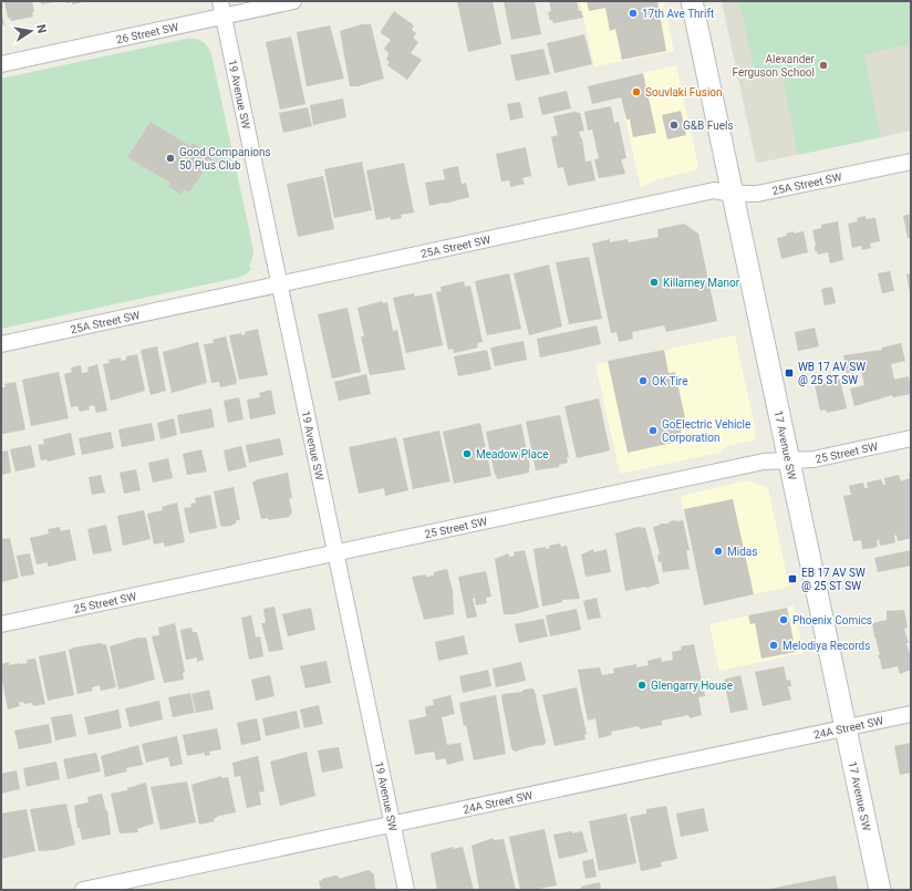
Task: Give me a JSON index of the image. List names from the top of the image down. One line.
{"streets":{"main road":["17 Avenue SW"],"street":["26 Street SW","19 Avenue SW","25A Street SW","25 Street SW","24A Street SW"]},"crossings":[["26 Street SW","19 Avenue SW"],["19 Avenue SW","25A Street SW"],["19 Avenue SW","25 Street SW"],["19 Avenue SW","24A Street SW"],["25A Street SW","17 Avenue SW"],["17 Avenue SW","25 Street SW"],["17 Avenue SW","24A Street SW"]],"places":{"other":["17th Ave Thrift","Alexander Ferguson School","Souvlaki Fusion","G&B Fuels","Good Companions 50 Plus Club","Killarney Manor","OK Tire","GoElectric Vehicle Corporation","Meadow Place","Midas","Phoenix Comics","Melodiya Records","Glengarry House"],"transit":["WB 17 AV SW @ 25 ST SW","EB 17 AV SW @ 25 ST SW"]},"north":"right"}
